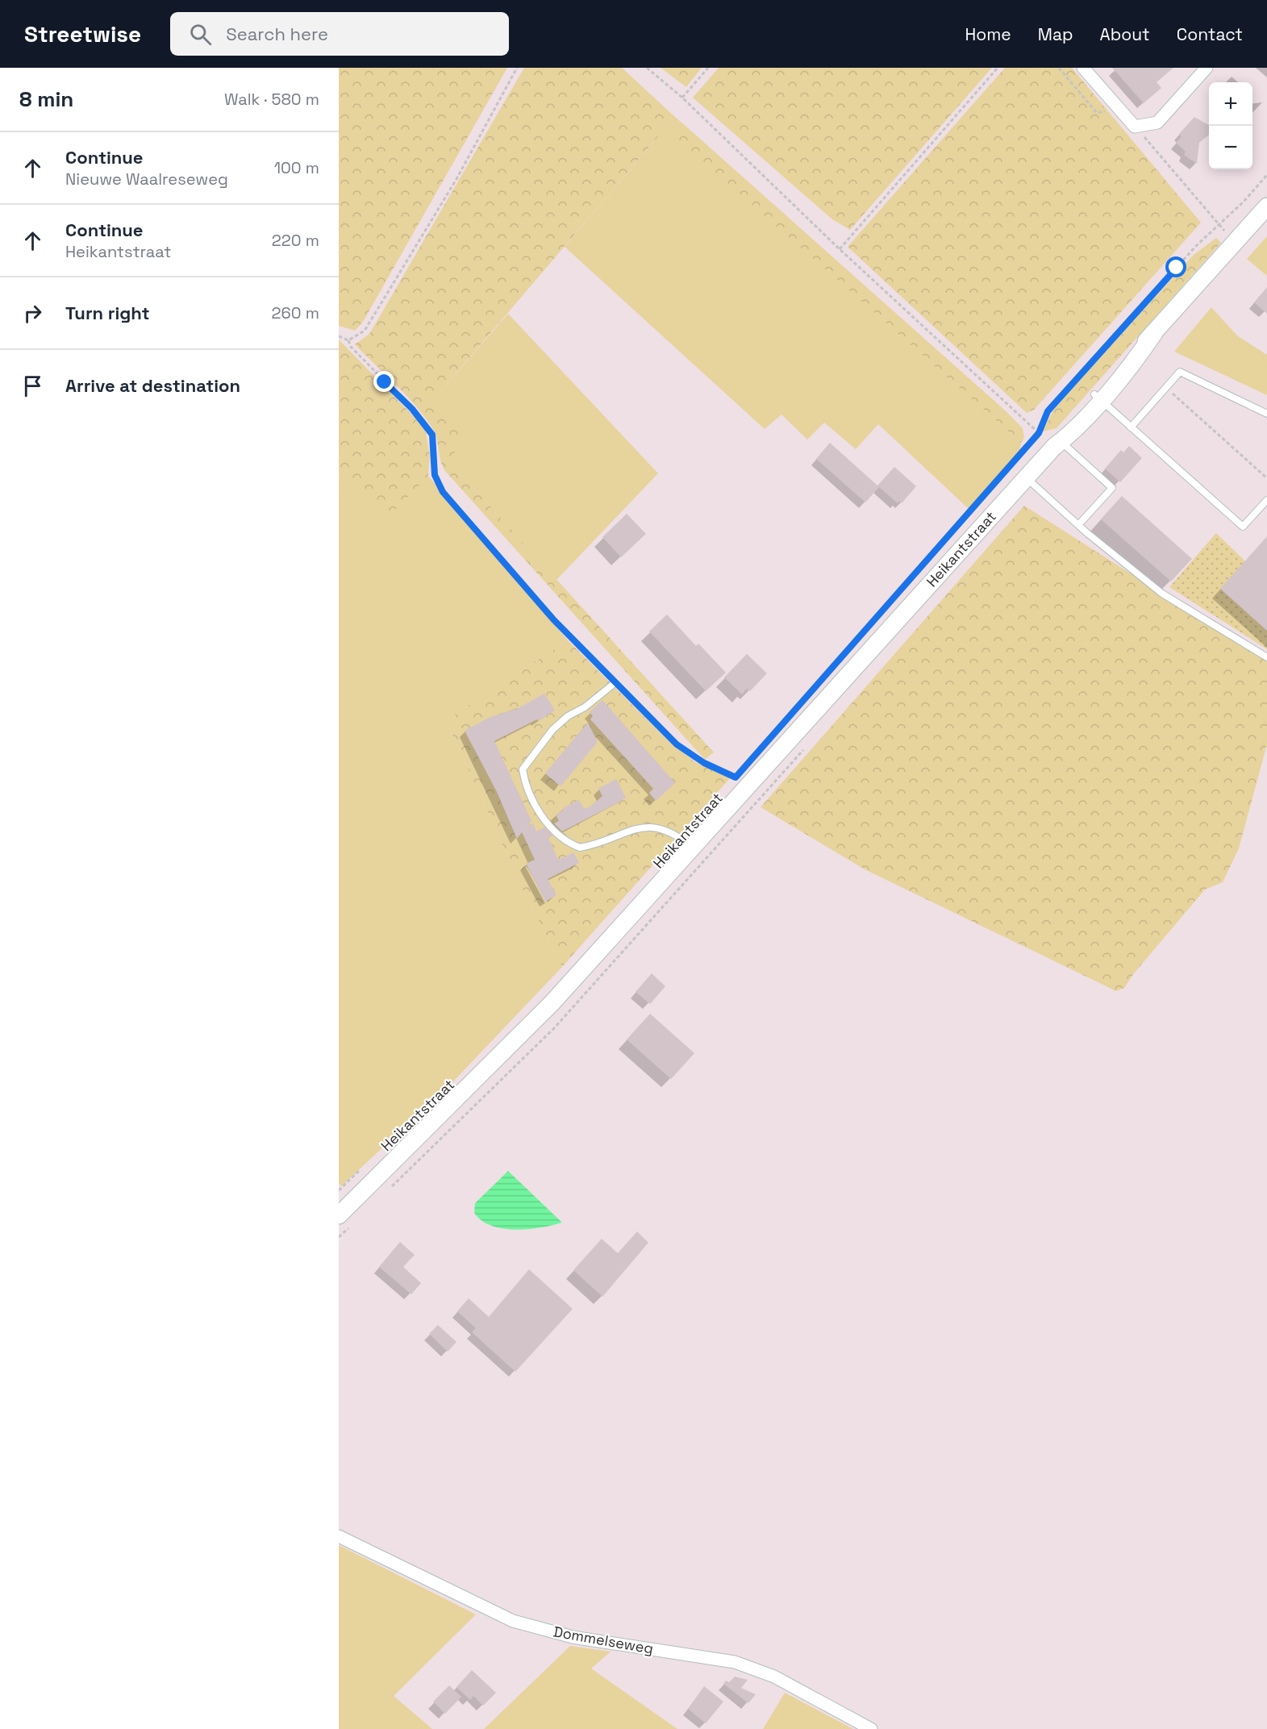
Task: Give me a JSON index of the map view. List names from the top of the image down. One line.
{"streets":{"street":["Heikantstraat","Dommelseweg"]},"page":{"header":"Streetwise","search":"Search here","nav":["Home","Map","About","Contact"],"heading":["8 min","Walk · 580 m"],"map_buttons":["+","−"],"list":[["Continue","Nieuwe Waalreseweg","100 m"],["Continue","Heikantstraat","220 m"],["Turn right","260 m"],"Arrive at destination"]}}
